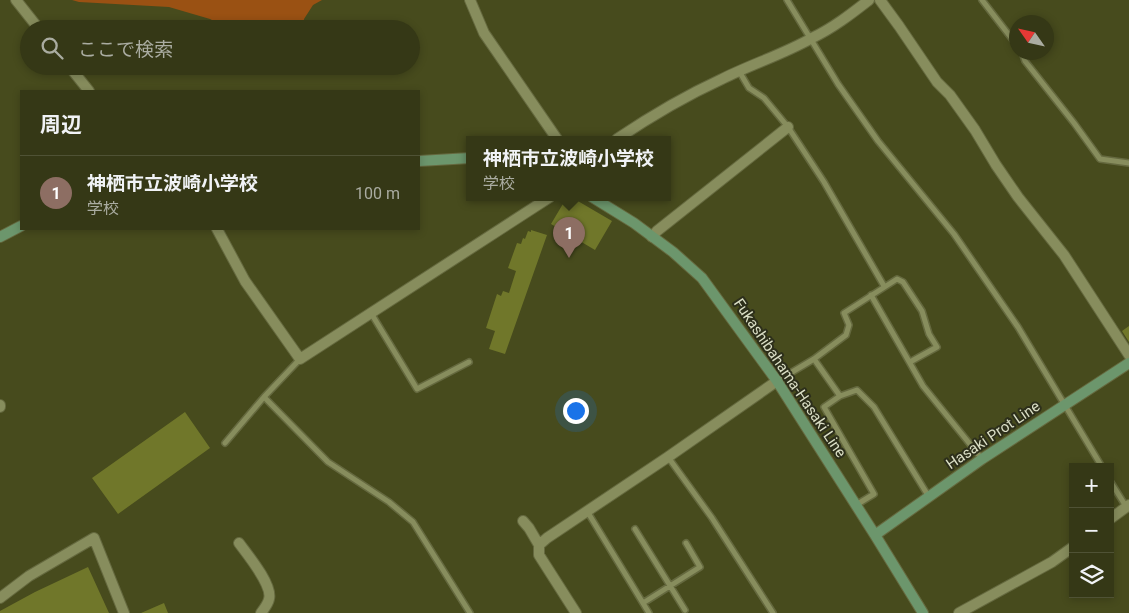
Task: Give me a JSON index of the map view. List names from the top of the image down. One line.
{"streets":{"main road":["Fukashibahama-Hasaki Line","Hasaki Prot Line"]},"crossings":[["Fukashibahama-Hasaki Line","Hasaki Prot Line"]],"north":"top left","page":{"search":"ここで検索","heading":"周辺","popup":["神栖市立波崎小学校","学校"],"list":[{"mark":"1","name":"神栖市立波崎小学校","note":"学校","value":"100 m"}],"pins":"1","map_buttons":["+","−"]}}
